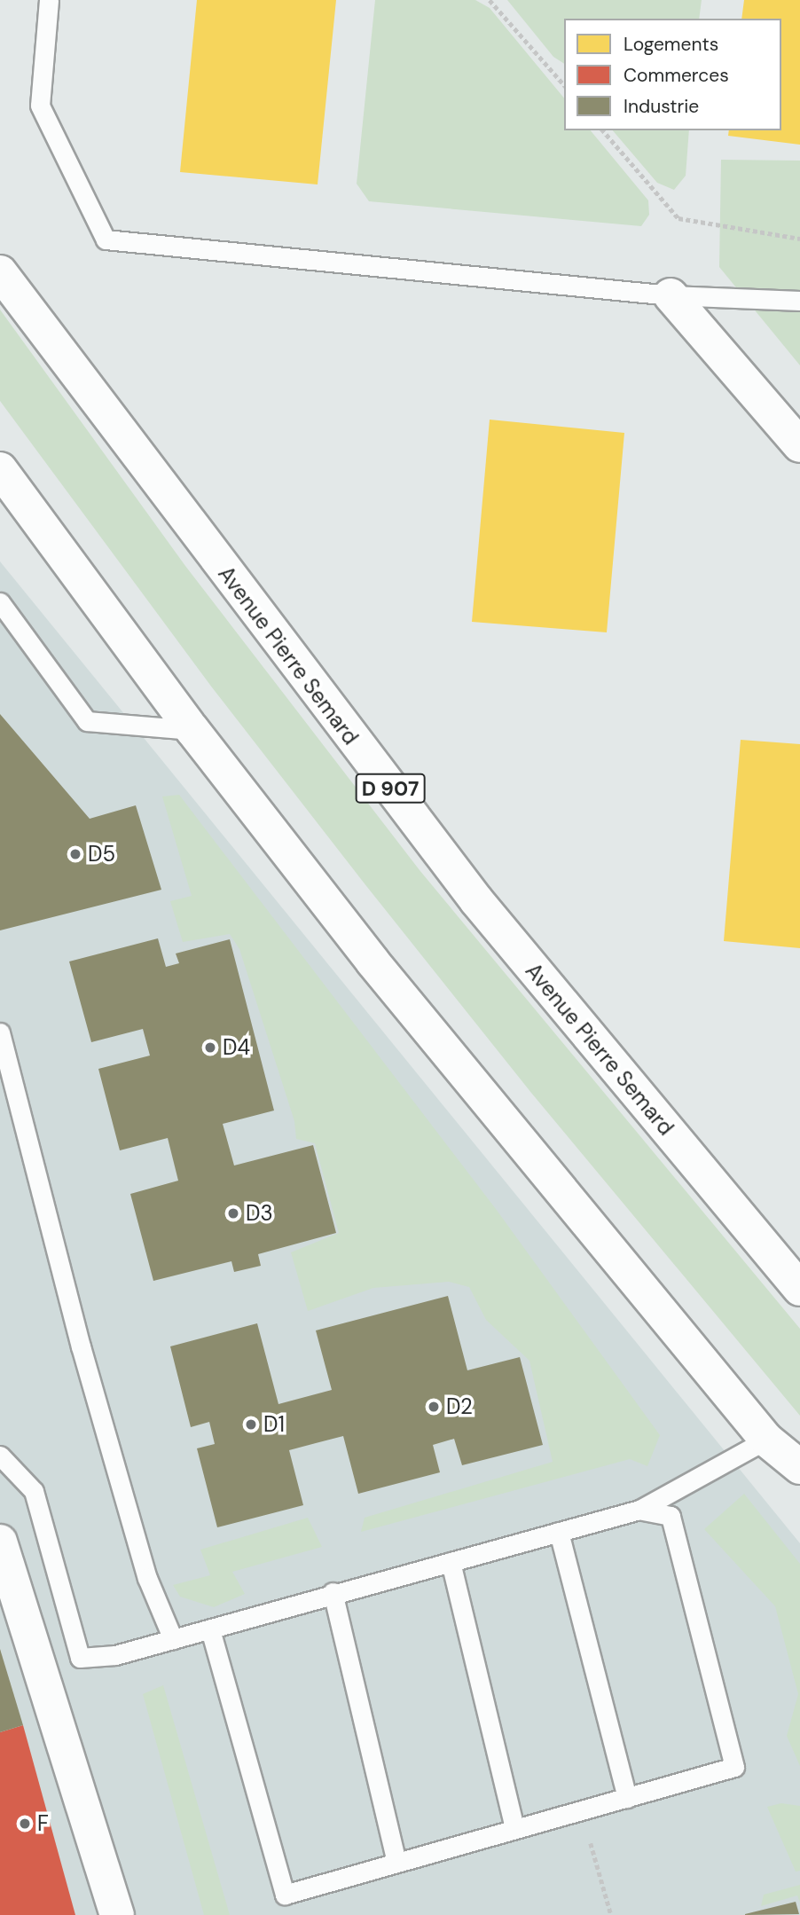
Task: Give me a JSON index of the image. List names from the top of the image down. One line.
{"streets":{"main road":["Avenue Pierre Semard","D 907"]},"places":["D5","D4","D3","D2","D1","F"],"legend":["Logements","Commerces","Industrie"]}
